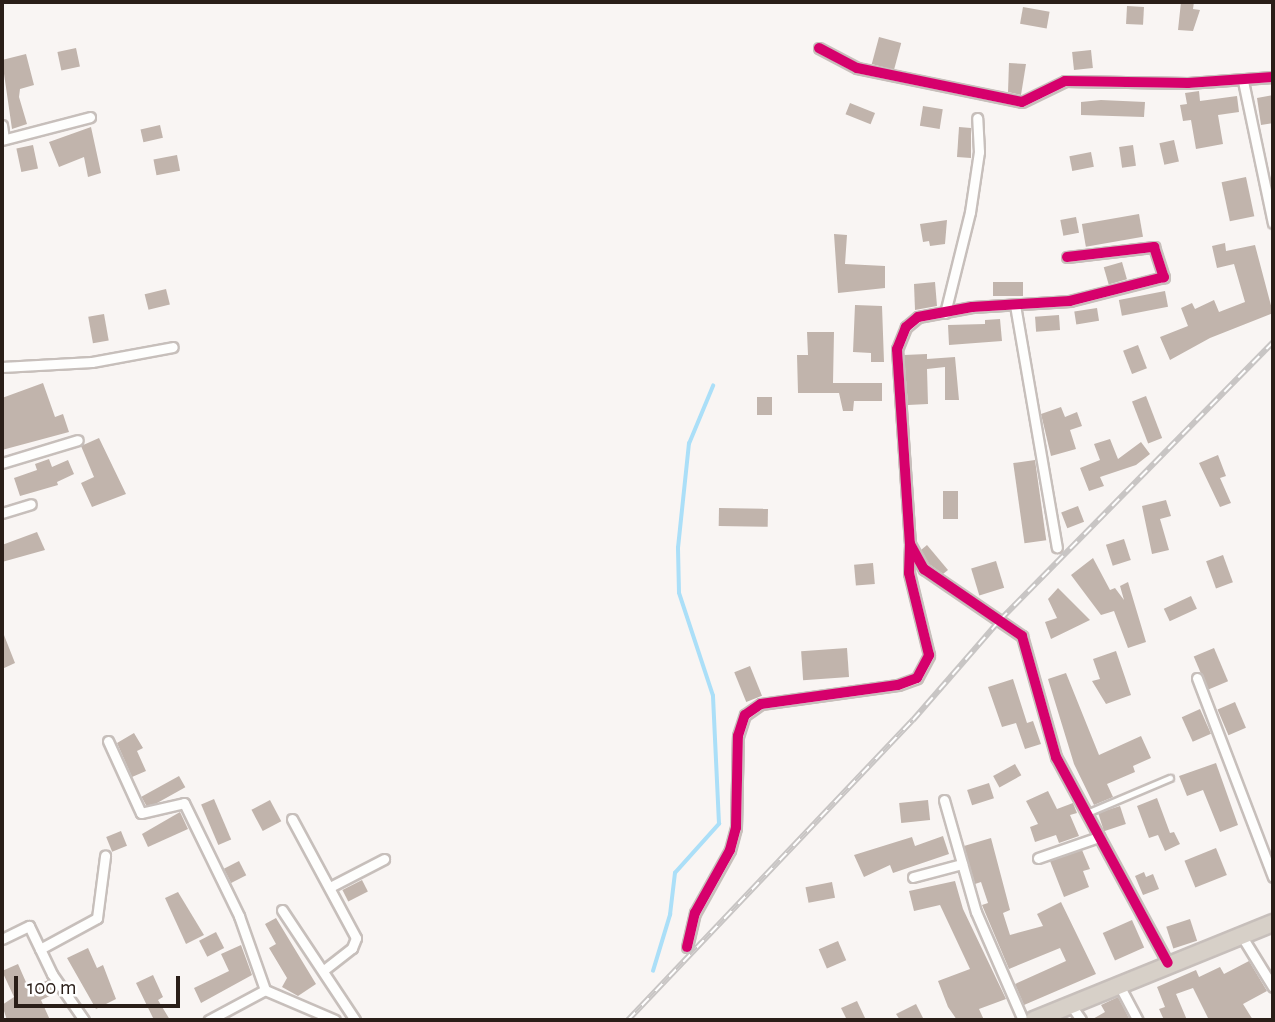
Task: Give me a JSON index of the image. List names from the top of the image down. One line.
{"scale_bar":"100 m"}
